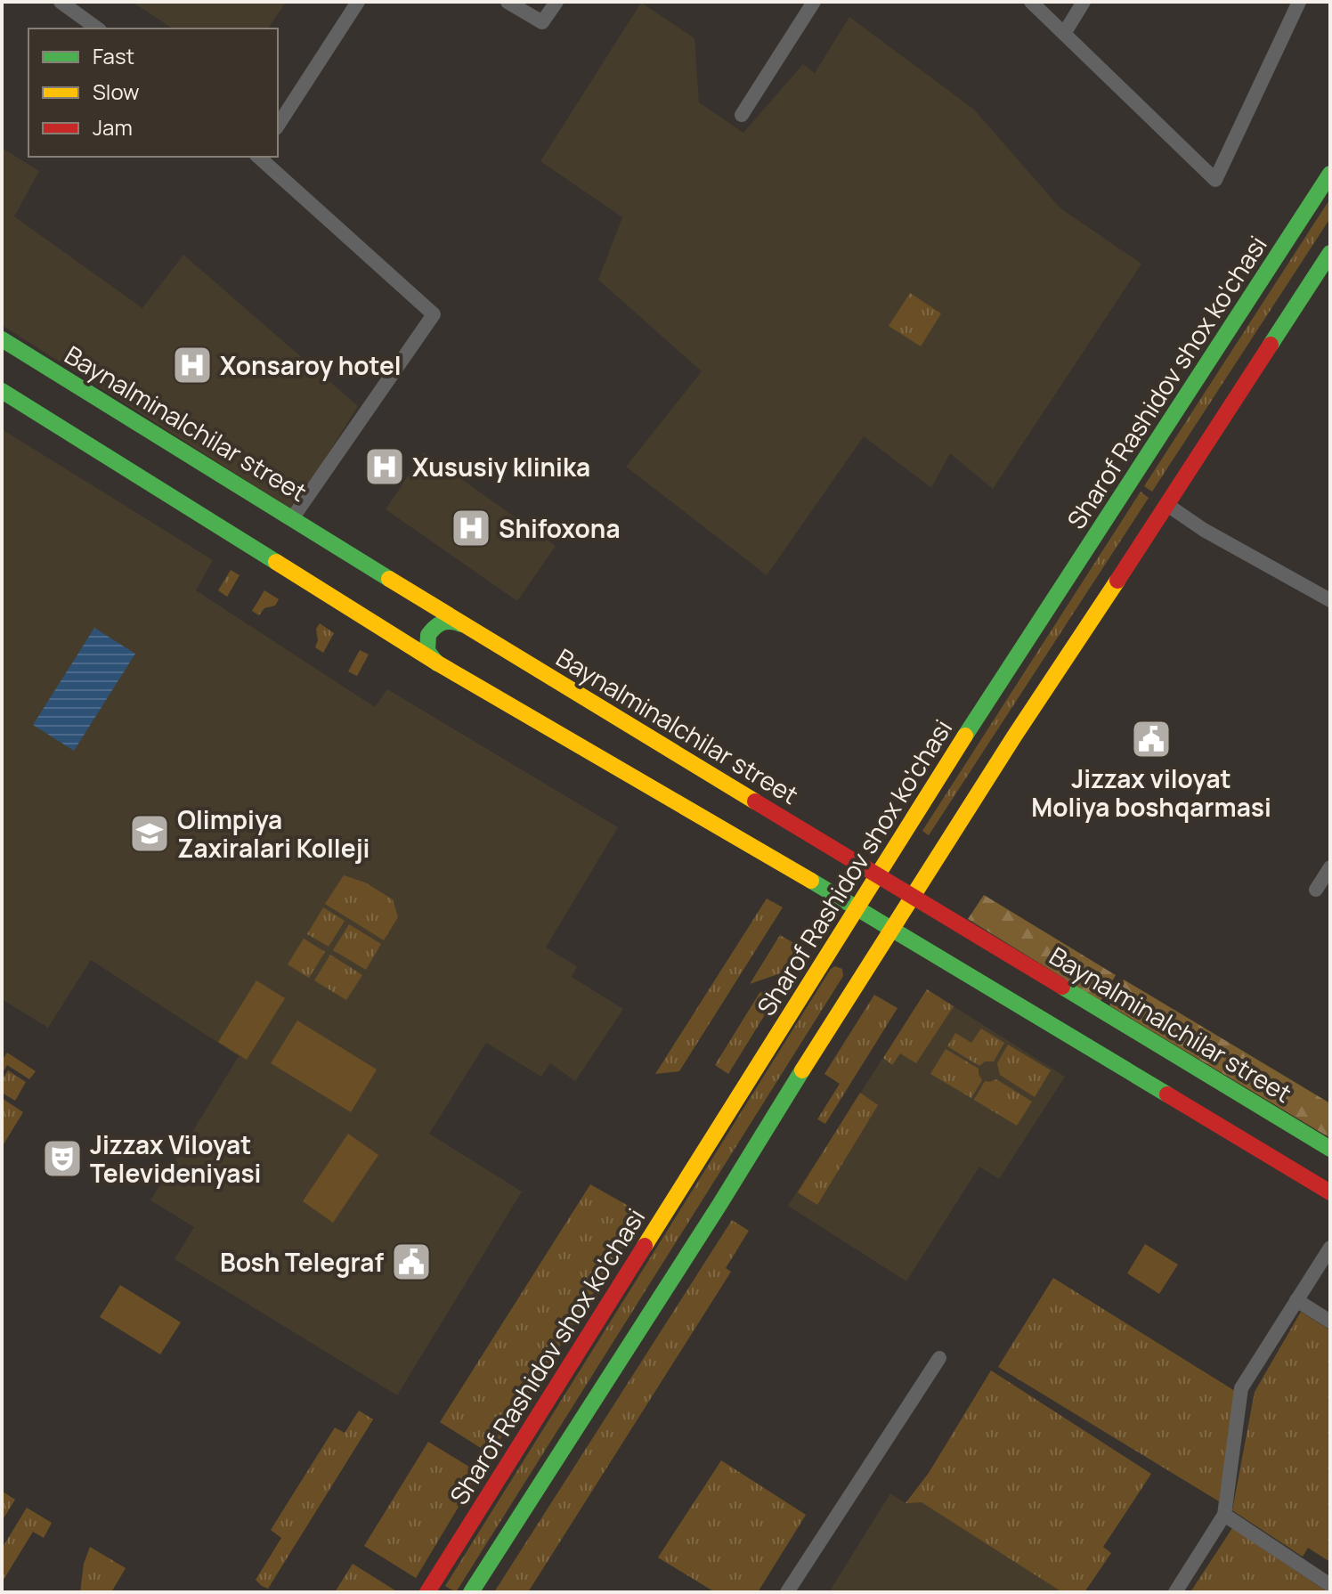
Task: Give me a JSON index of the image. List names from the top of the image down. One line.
{"streets":{"main road":["Sharof Rashidov shox ko'chasi","Baynalminalchilar street"]},"crossings":[["Sharof Rashidov shox ko'chasi","Baynalminalchilar street"]],"places":{"hospital":["Xonsaroy hotel","Xususiy klinika","Shifoxona"],"public building":["Jizzax viloyat Moliya boshqarmasi","Bosh Telegraf"],"school or university":["Olimpiya Zaxiralari Kolleji"],"theatre":["Jizzax Viloyat Televideniyasi"]},"legend":["Fast","Slow","Jam"]}
